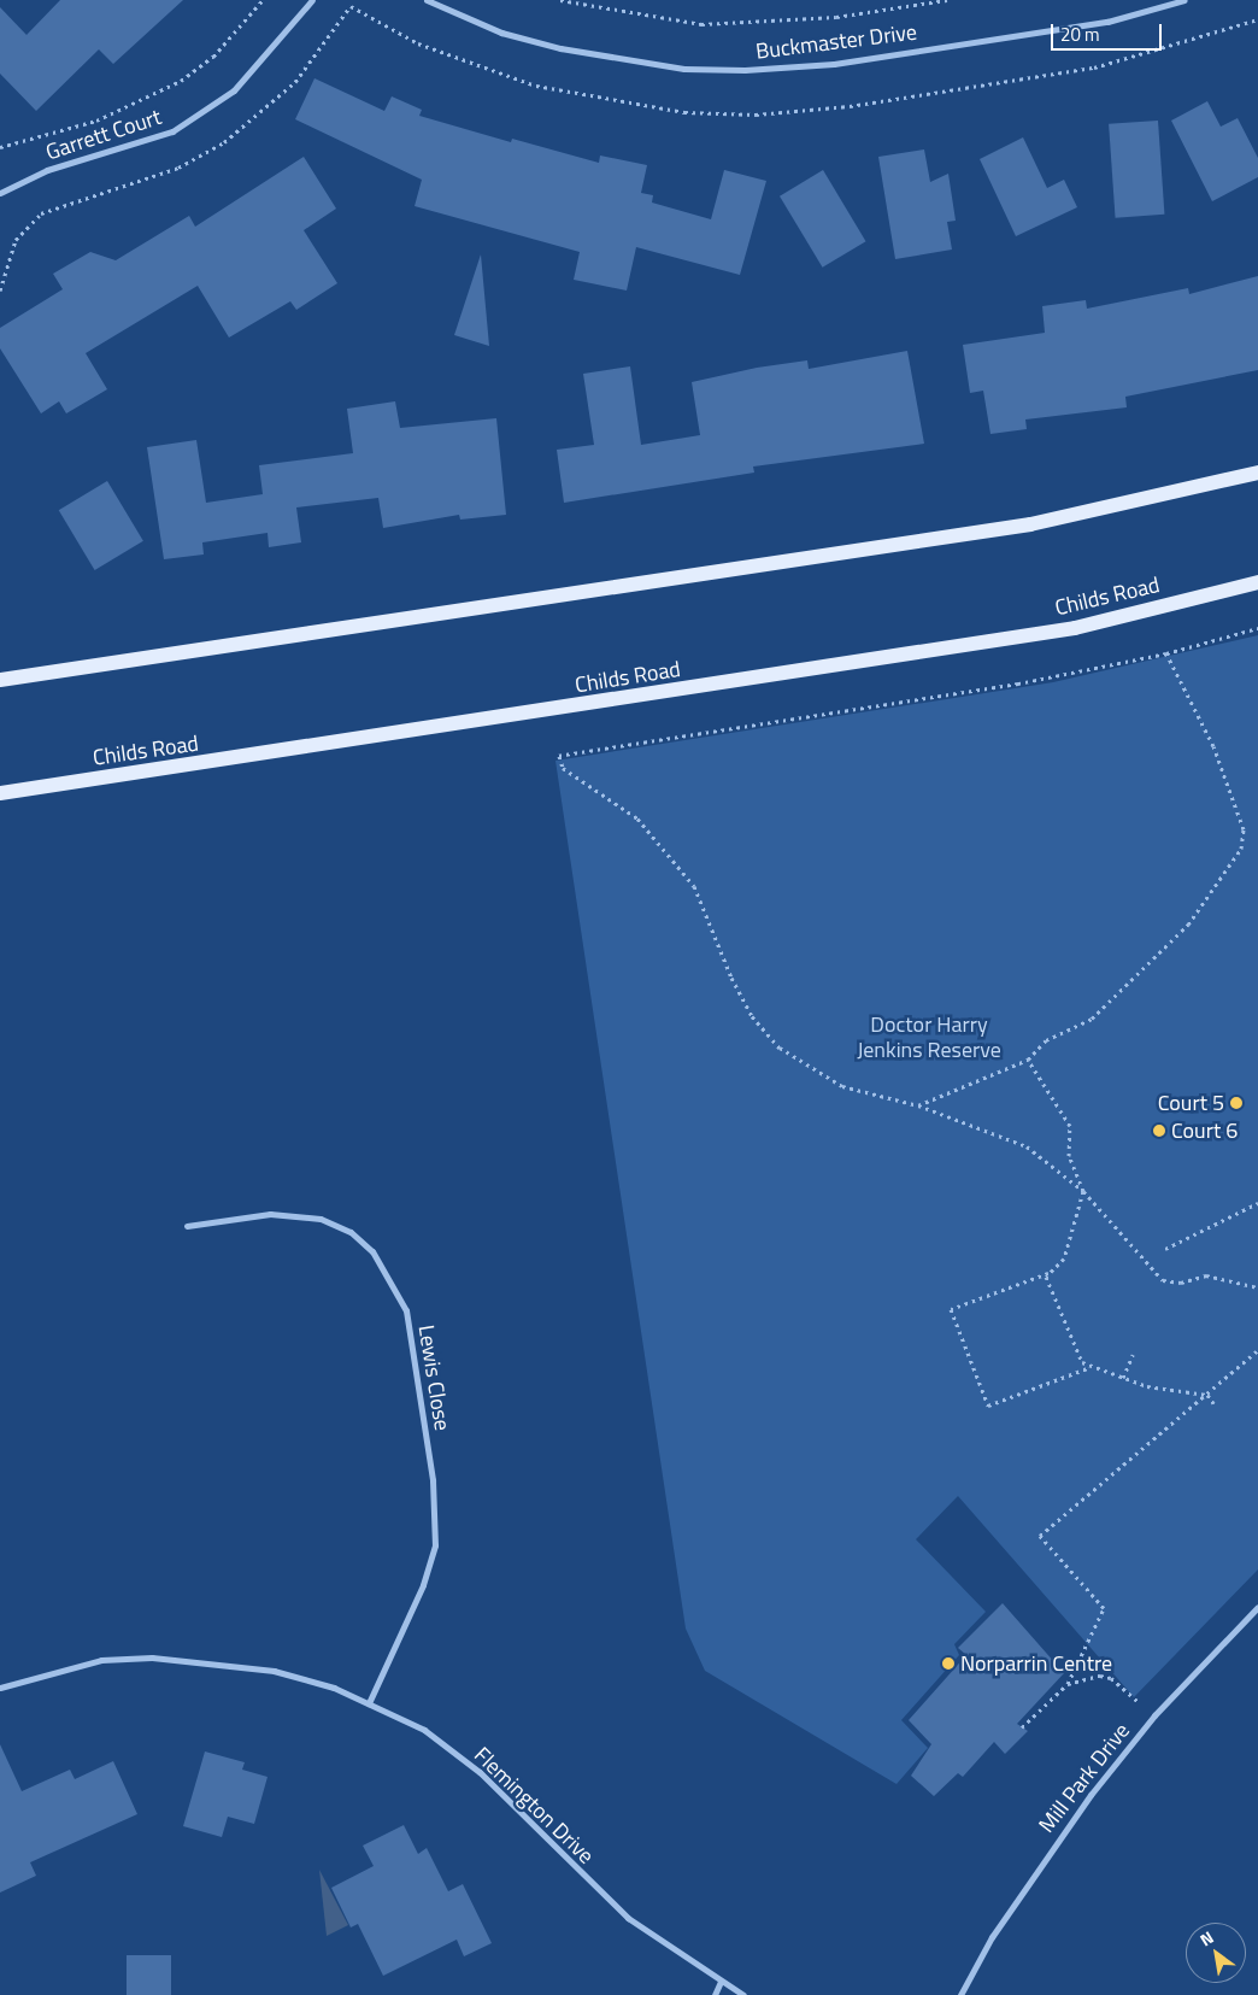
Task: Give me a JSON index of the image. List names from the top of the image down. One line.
{"streets":{"main road":["Childs Road"],"street":["Buckmaster Drive","Garrett Court","Lewis Close","Mill Park Drive","Flemington Drive"]},"crossings":[["Lewis Close","Flemington Drive"]],"parks":["Doctor Harry Jenkins Reserve"],"places":["Court 5","Court 6","Norparrin Centre"],"scale_bar":"20 m","north":"top left"}
